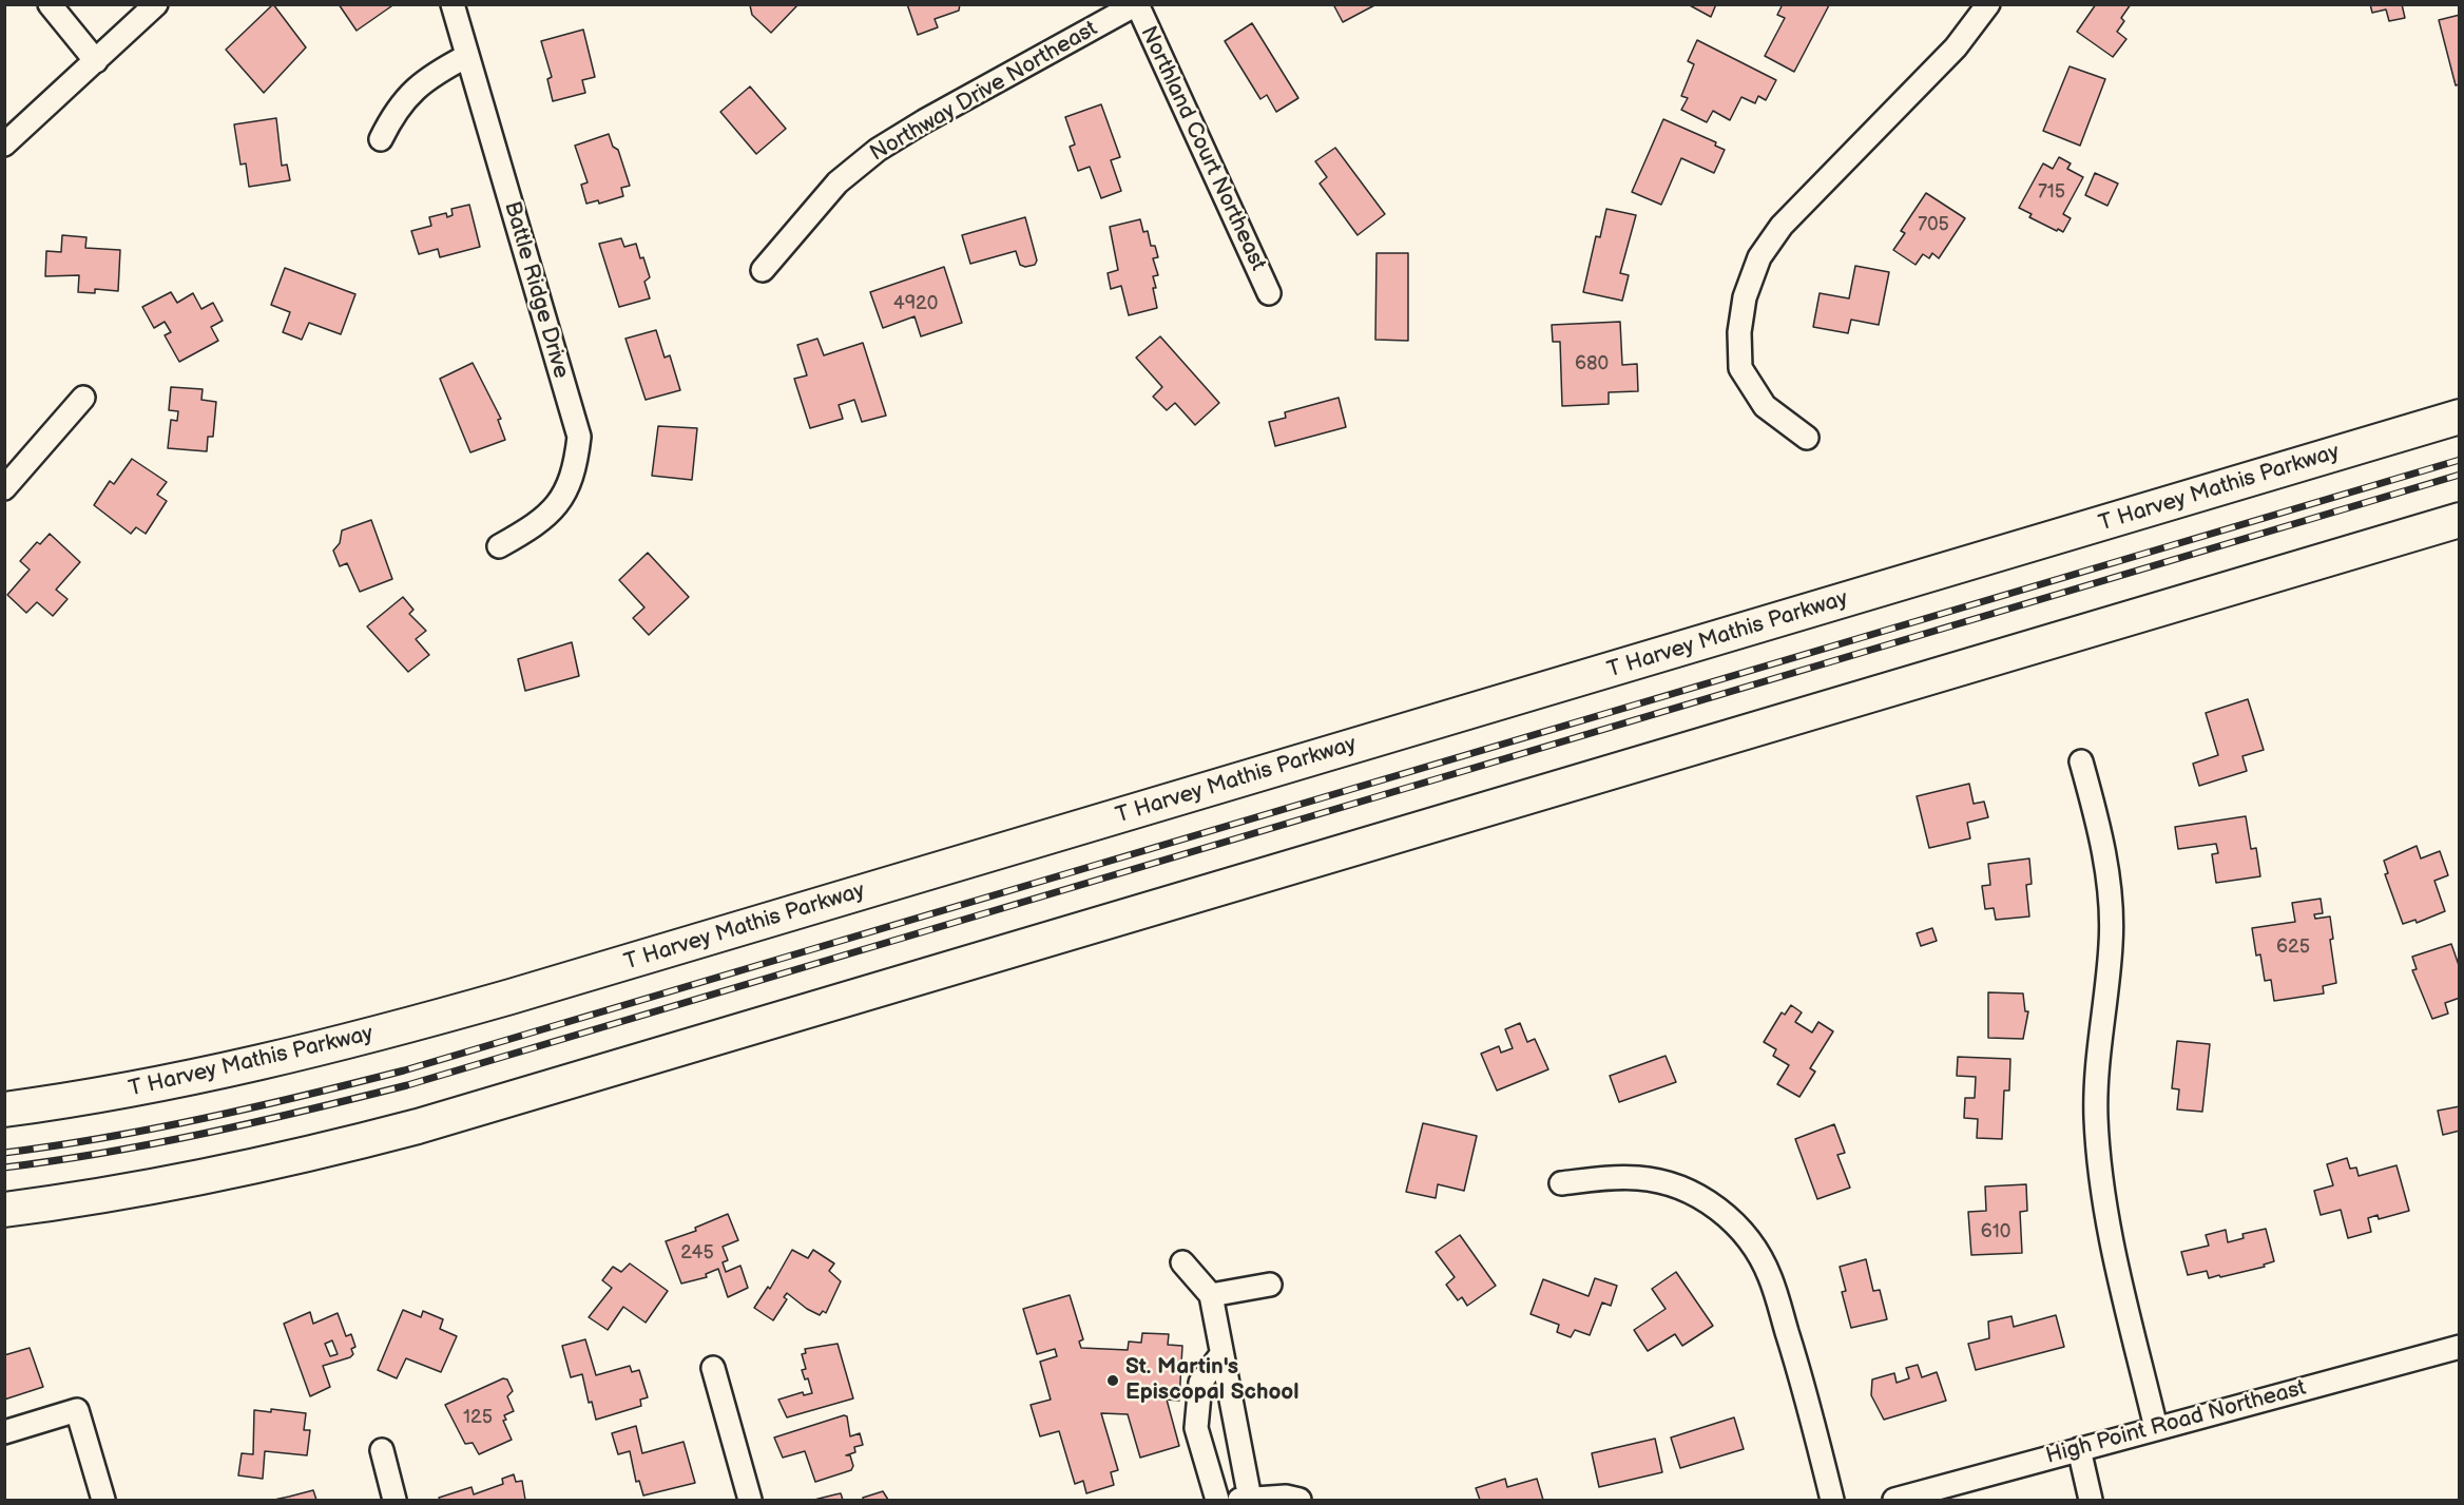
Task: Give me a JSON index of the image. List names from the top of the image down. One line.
{"streets":{"highway":["T Harvey Mathis Parkway"],"street":["Northway Drive Northeast","Northland Court Northeast","Battle Ridge Drive","High Point Road Northeast"]},"crossings":[["Northway Drive Northeast","Northland Court Northeast"]],"places":["St. Martin's Episcopal School"],"house_numbers":["715","705","4920","680","625","610","245","125"]}
